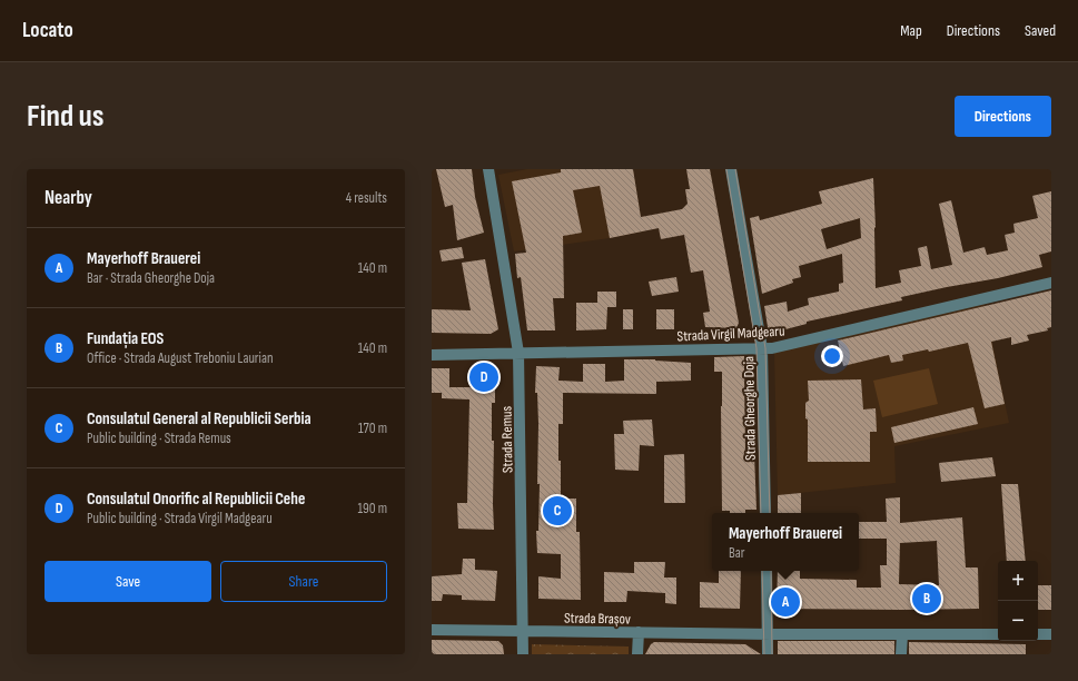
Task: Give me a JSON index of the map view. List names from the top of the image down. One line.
{"streets":{"street":["Strada Virgil Madgearu","Strada Gheorghe Doja","Strada Remus","Strada Brașov"]},"crossings":[["Strada Virgil Madgearu","Strada Gheorghe Doja"],["Strada Virgil Madgearu","Strada Remus"],["Strada Remus","Strada Brașov"]],"page":{"header":"Locato","nav":["Map","Directions","Saved"],"buttons":["Directions",["Save","Share"]],"title":"Find us","heading":["Nearby","4 results"],"list":[{"mark":"A","name":"Mayerhoff Brauerei","note":"Bar · Strada Gheorghe Doja","value":"140 m"},{"mark":"B","name":"Fundația EOS","note":"Office · Strada August Treboniu Laurian","value":"140 m"},{"mark":"C","name":"Consulatul General al Republicii Serbia","note":"Public building · Strada Remus","value":"170 m"},{"mark":"D","name":"Consulatul Onorific al Republicii Cehe","note":"Public building · Strada Virgil Madgearu","value":"190 m"}],"pins":["D","C","B","A"],"popup":["Mayerhoff Brauerei","Bar"],"map_buttons":["+","−"]}}
